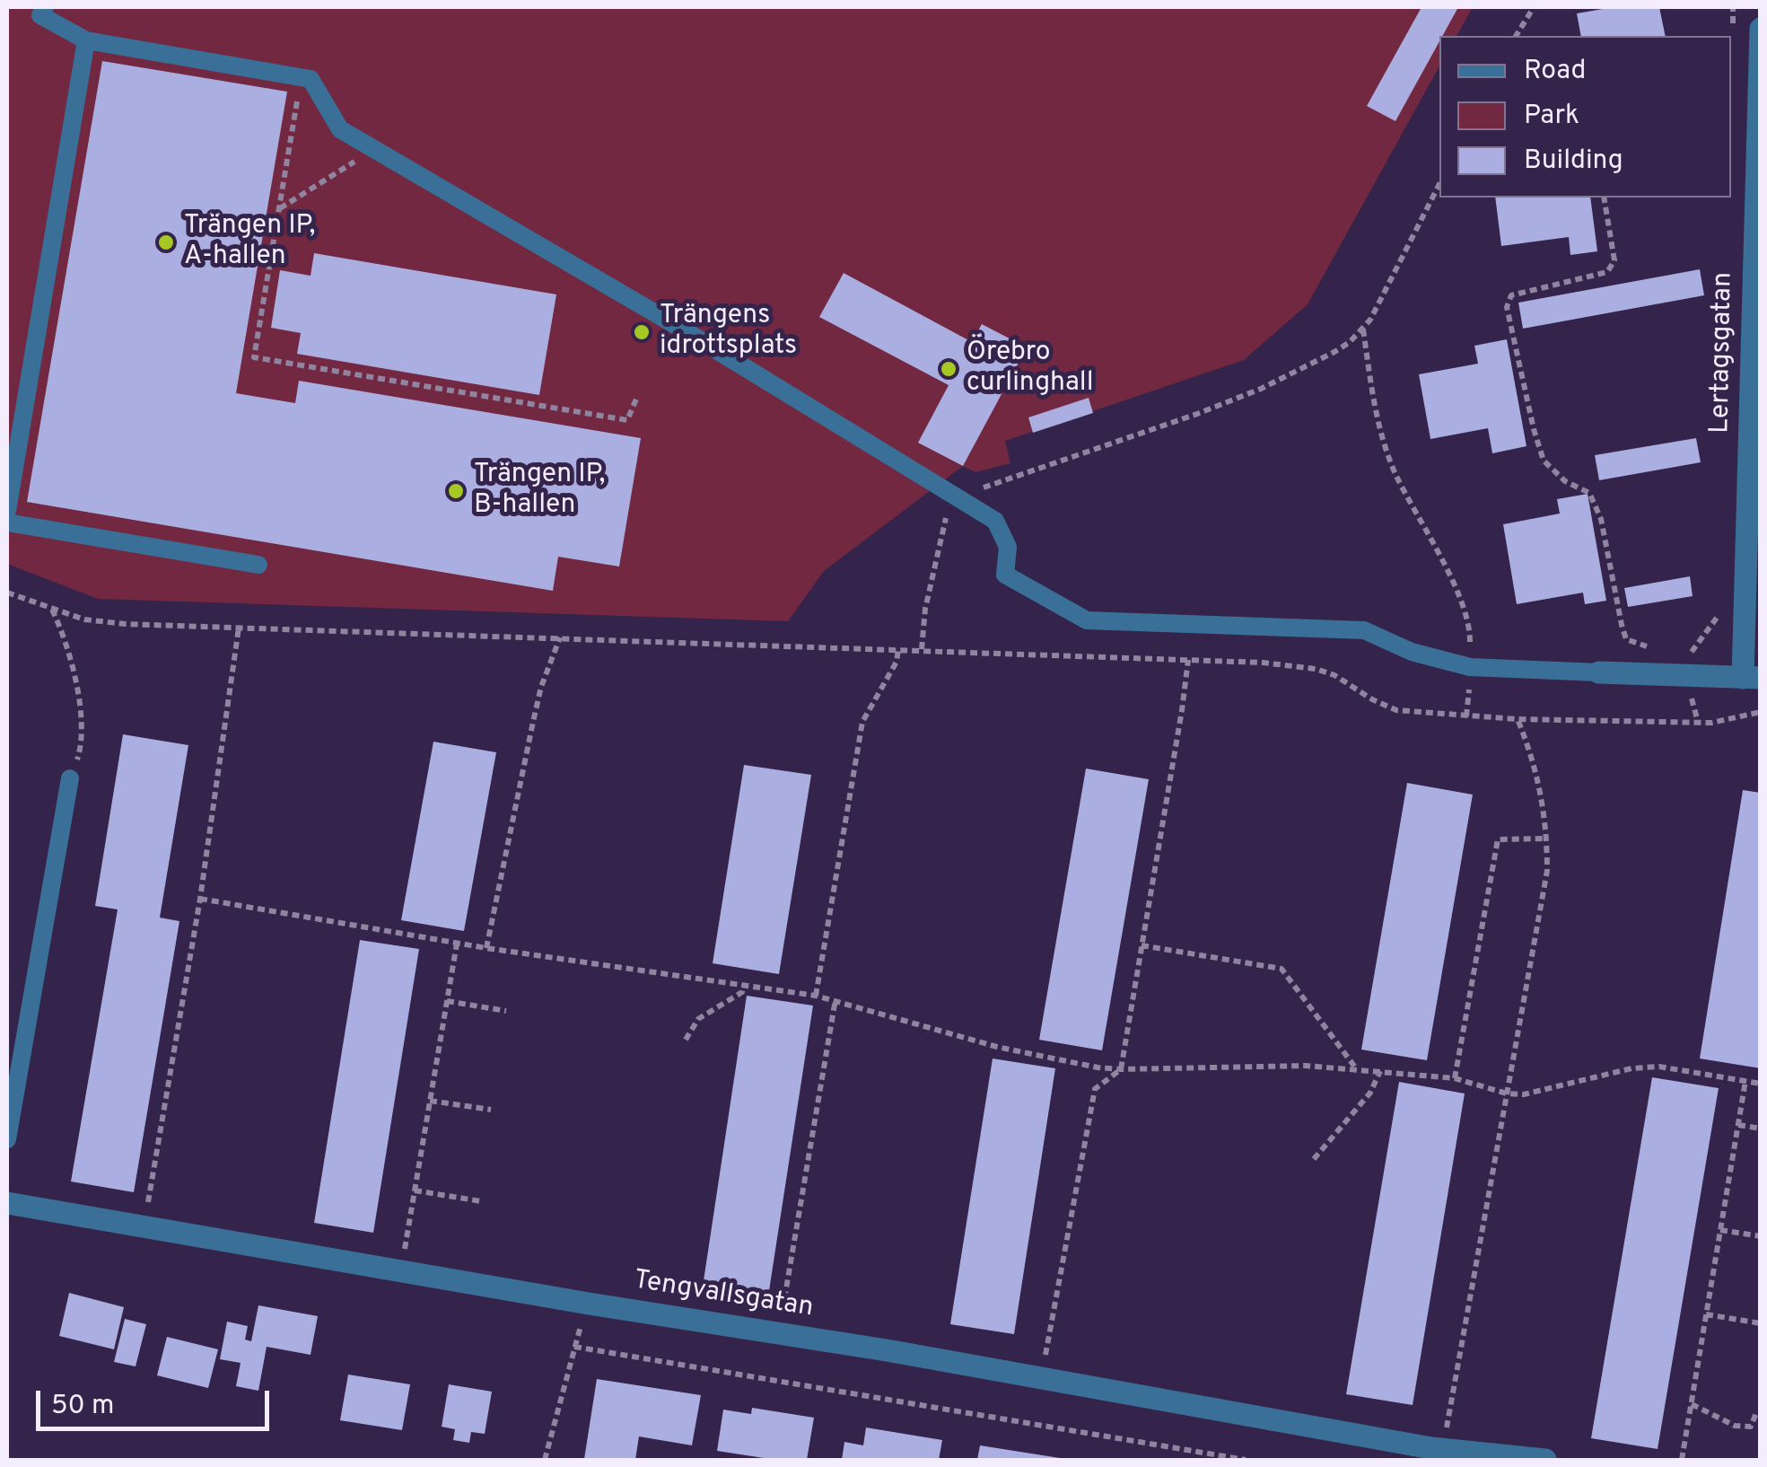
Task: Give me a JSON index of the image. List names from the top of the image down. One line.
{"streets":{"street":["Lertagsgatan","Tengvallsgatan"]},"places":["Trängen IP, A-hallen","Trängens idrottsplats","Örebro curlinghall","Trängen IP, B-hallen"],"legend":["Road","Park","Building"],"scale_bar":"50 m"}
